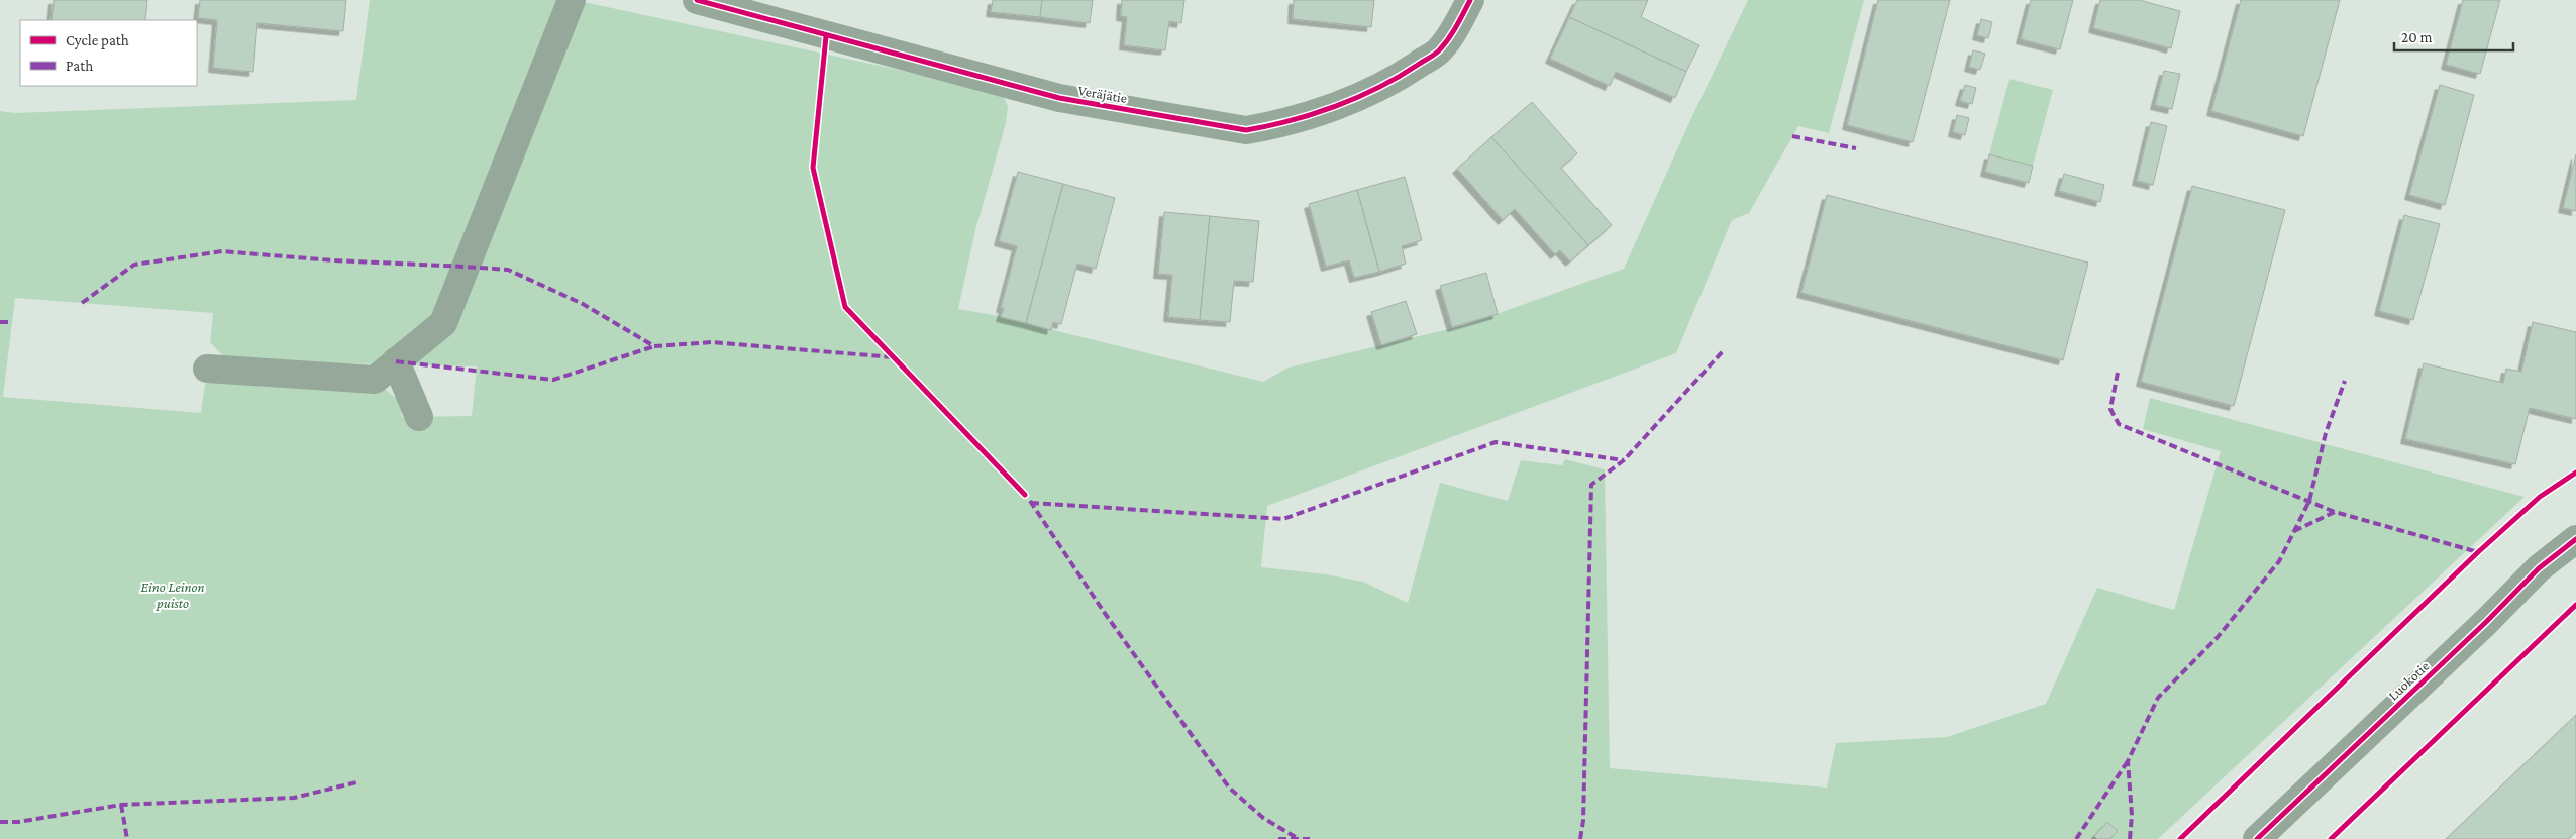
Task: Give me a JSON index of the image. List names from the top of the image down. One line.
{"streets":{"street":["Veräjätie","Luokotie"]},"parks":["Eino Leinon puisto"],"legend":["Cycle path","Path"],"scale_bar":"20 m"}
